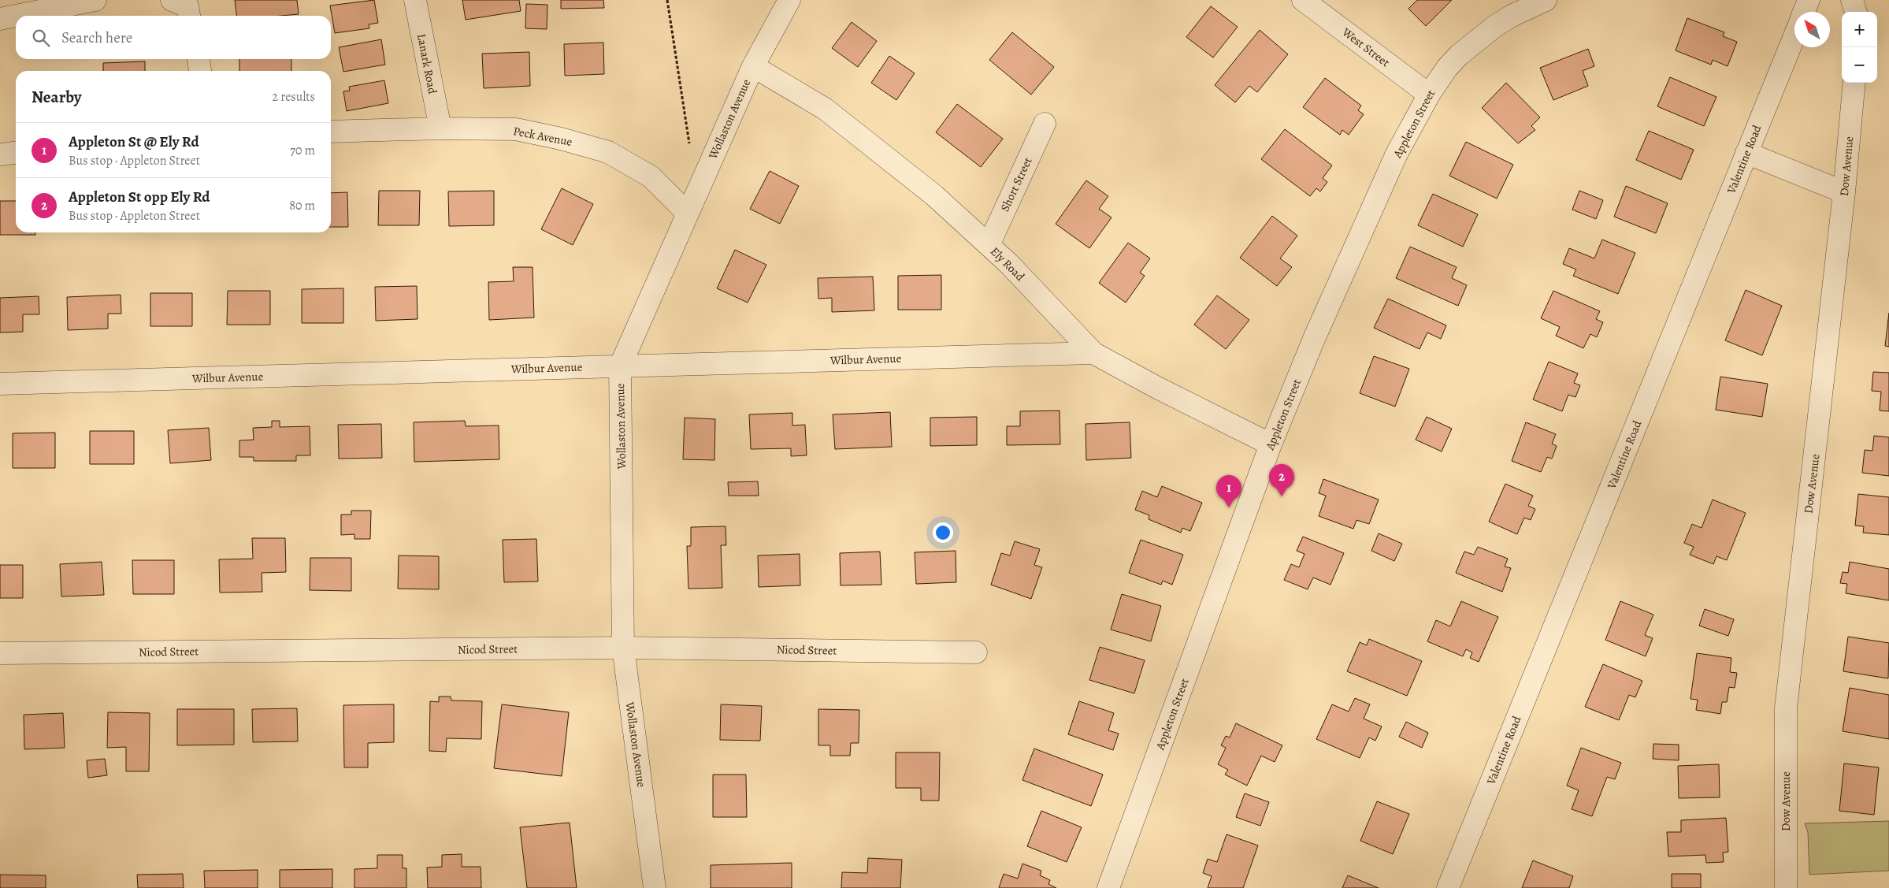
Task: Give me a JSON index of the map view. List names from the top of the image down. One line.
{"streets":{"street":["West Street","Lanark Road","Wollaston Avenue","Appleton Street","Peck Avenue","Valentine Road","Dow Avenue","Short Street","Ely Road","Wilbur Avenue","Nicod Street"]},"crossings":[["West Street","Appleton Street"],["Lanark Road","Peck Avenue"],["Wollaston Avenue","Peck Avenue"],["Wollaston Avenue","Ely Road"],["Wollaston Avenue","Wilbur Avenue"],["Wollaston Avenue","Nicod Street"],["Appleton Street","Ely Road"],["Short Street","Ely Road"],["Ely Road","Wilbur Avenue"]],"north":"top left","page":{"map_buttons":["+","−"],"search":"Search here","heading":["Nearby","2 results"],"list":[{"mark":"1","name":"Appleton St @ Ely Rd","note":"Bus stop · Appleton Street","value":"70 m"},{"mark":"2","name":"Appleton St opp Ely Rd","note":"Bus stop · Appleton Street","value":"80 m"}],"pins":["2","1"]}}
